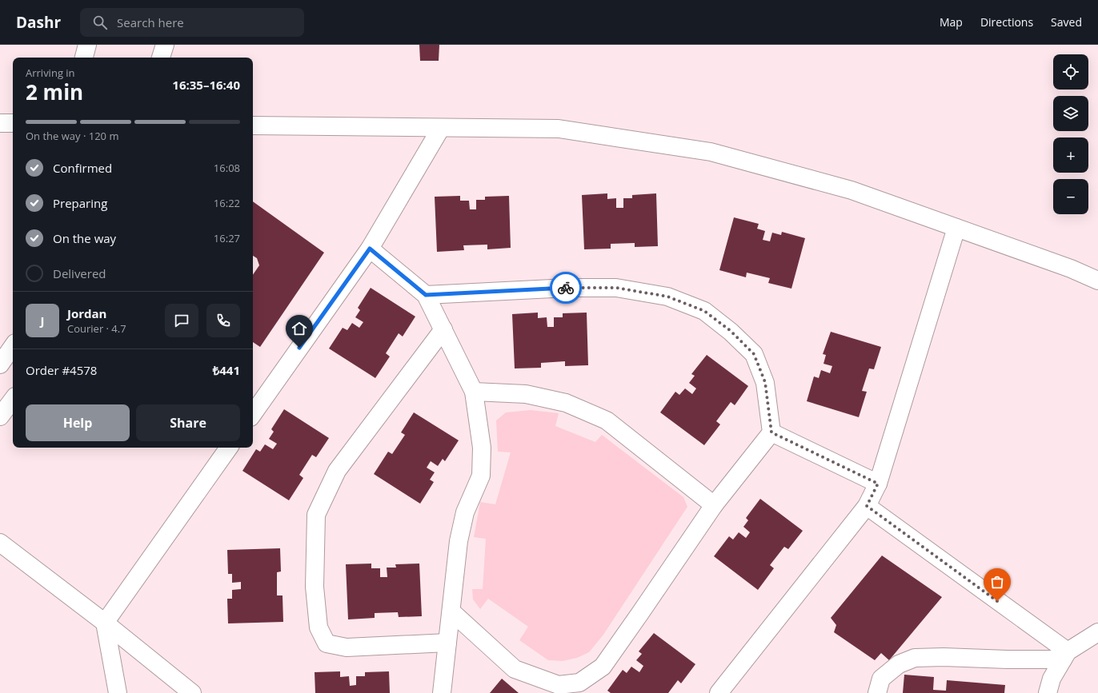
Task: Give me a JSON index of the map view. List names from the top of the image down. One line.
{"page":{"header":"Dashr","search":"Search here","nav":["Map","Directions","Saved"],"map_buttons":["+","−"],"heading":["2 min","Arriving in","16:35–16:40"],"panel":["Jordan","Courier · 4.7","Order #4578","₺441"],"bar":"On the way · 120 m","list":[["Confirmed","16:08"],["Preparing","16:22"],["On the way","16:27"],"Delivered"],"round":"J","buttons":["Help","Share"]}}
